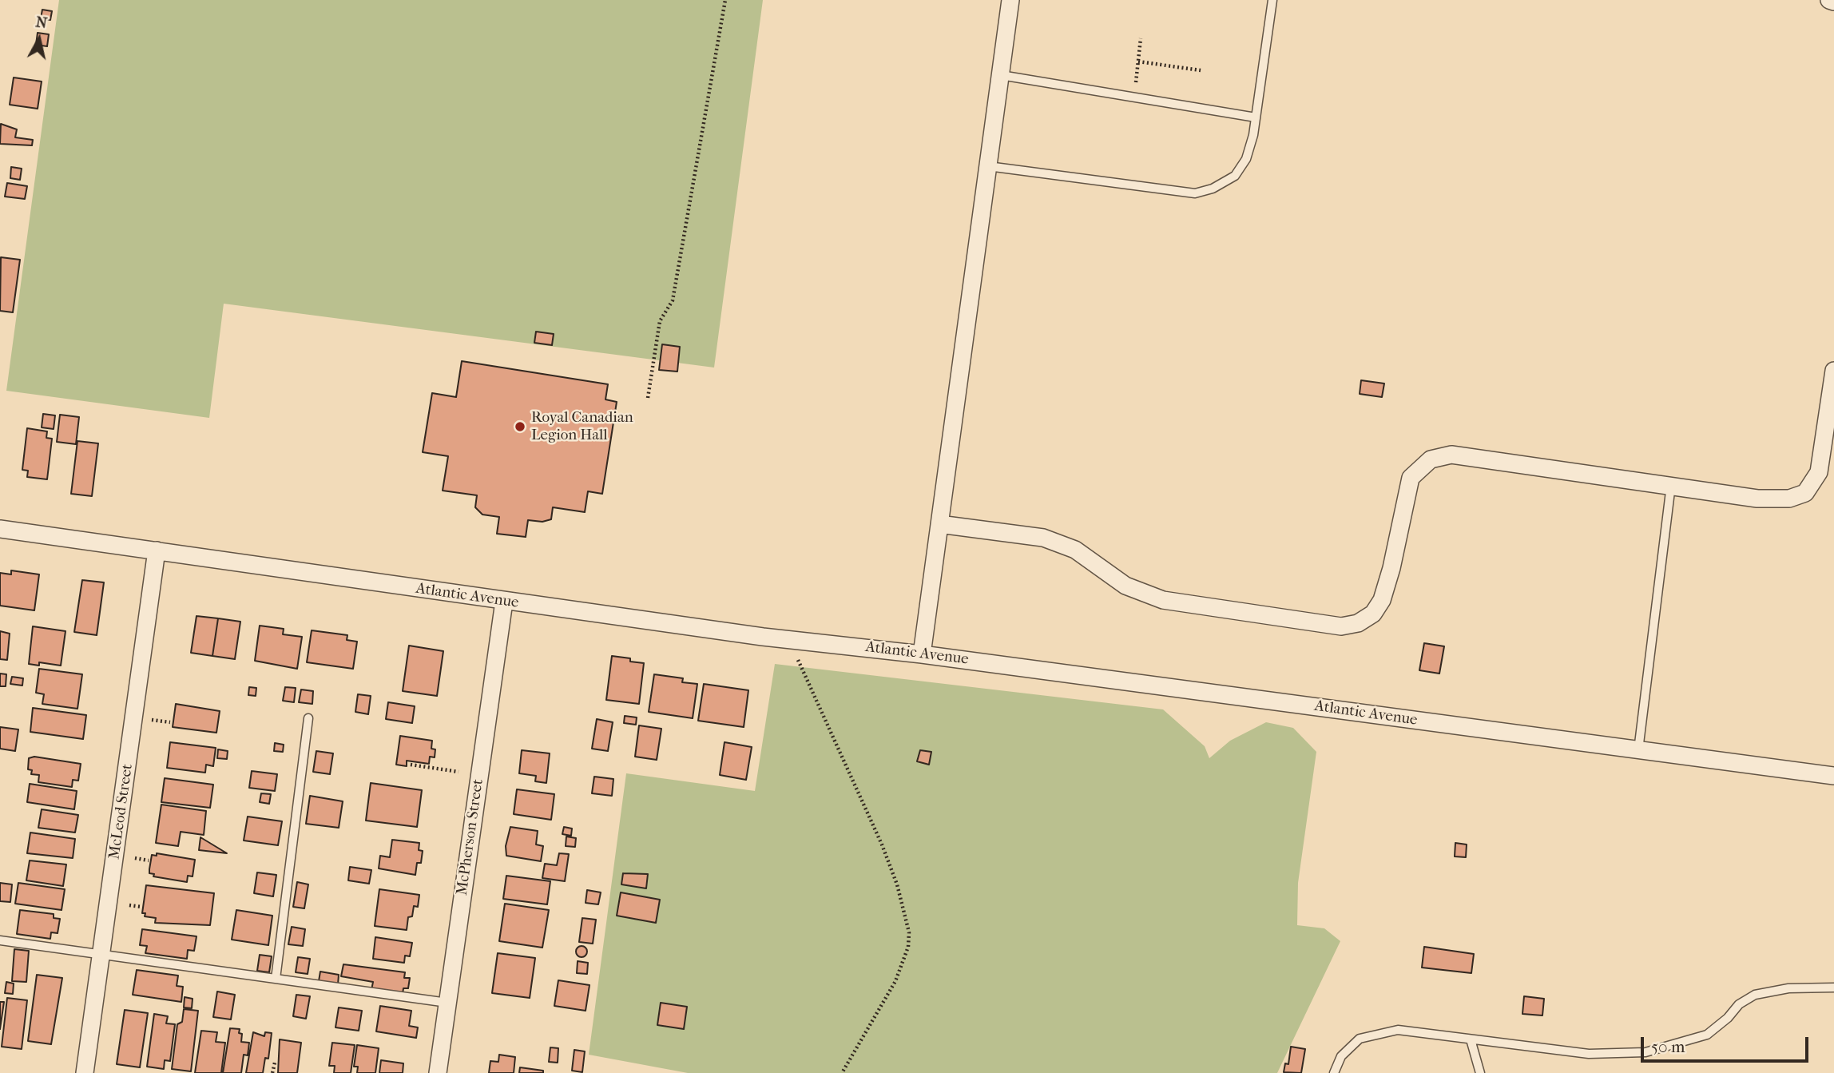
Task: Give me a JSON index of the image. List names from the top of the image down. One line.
{"streets":{"street":["Atlantic Avenue","McLeod Street","McPherson Street"]},"crossings":[["Atlantic Avenue","McLeod Street"],["Atlantic Avenue","McPherson Street"]],"places":["Royal Canadian Legion Hall"],"scale_bar":"50 m","north":"top"}
